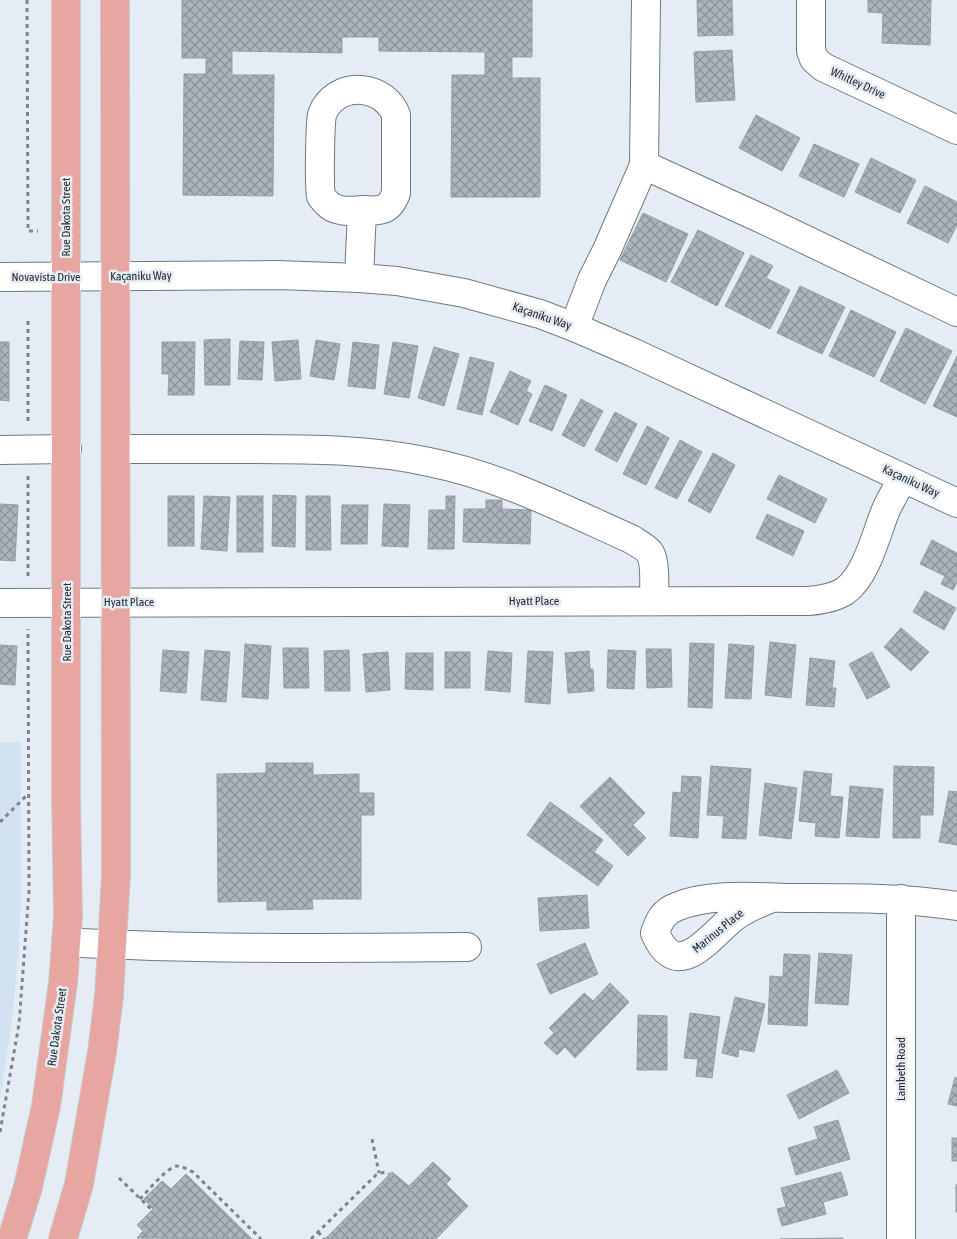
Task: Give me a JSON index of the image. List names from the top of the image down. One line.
{"streets":{"main road":["Rue Dakota Street"],"street":["Whitley Drive","Kaçaniku Way","Novavista Drive","Hyatt Place","Lambeth Road"]},"crossings":[["Rue Dakota Street","Kaçaniku Way"],["Rue Dakota Street","Novavista Drive"],["Rue Dakota Street","Hyatt Place"],["Kaçaniku Way","Novavista Drive"],["Kaçaniku Way","Hyatt Place"]]}
